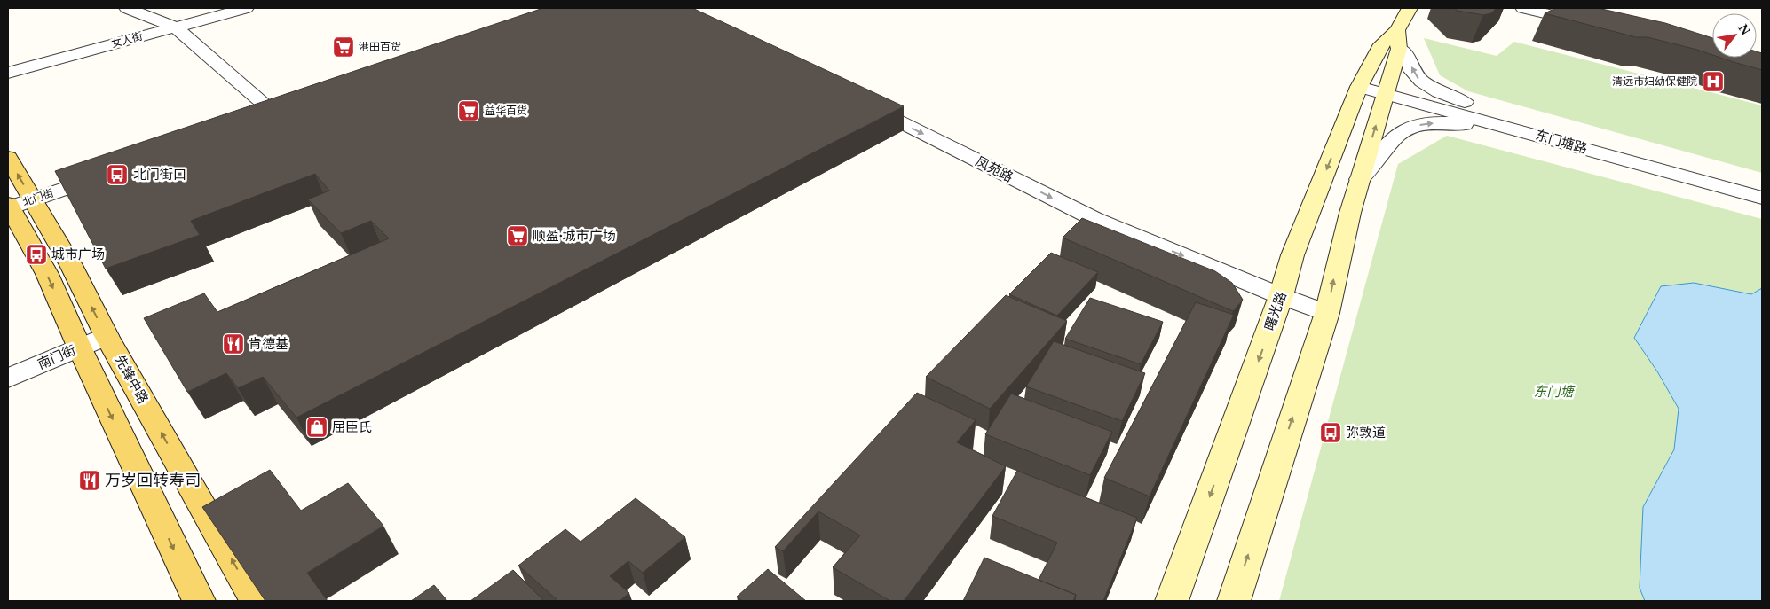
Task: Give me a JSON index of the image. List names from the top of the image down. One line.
{"streets":{"main road":["曙光路","先锋中路"],"street":["女人街","东门塘路","凤苑路","北门街","南门街"]},"crossings":[["东门塘路","曙光路"],["凤苑路","曙光路"],["北门街","先锋中路"],["南门街","先锋中路"]],"one_way":["凤苑路"],"parks":["东门塘"],"places":{"supermarket":["港田百货","益华百货","顺盈·城市广场"],"hospital":["清远市妇幼保健院"],"bus stop":["北门街口","城市广场","弥敦道"],"restaurant":["肯德基","万岁回转寿司"],"shop":["屈臣氏"]},"north":"top right"}
